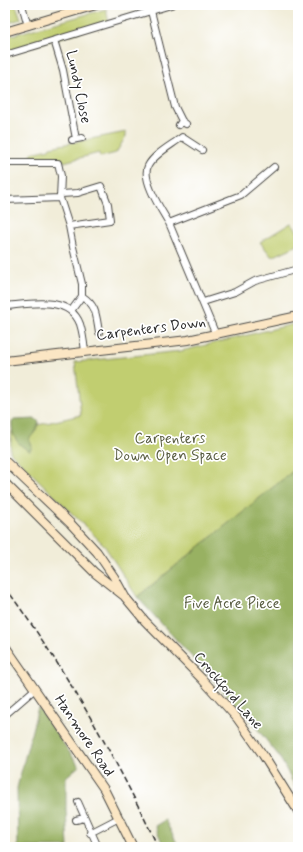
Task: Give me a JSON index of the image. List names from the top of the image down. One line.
{"streets":{"street":["Lundy Close","Carpenters Down","Crockford Lane","Hanmore Road"]},"parks":["Carpenters Down Open Space","Five Acre Piece"]}
